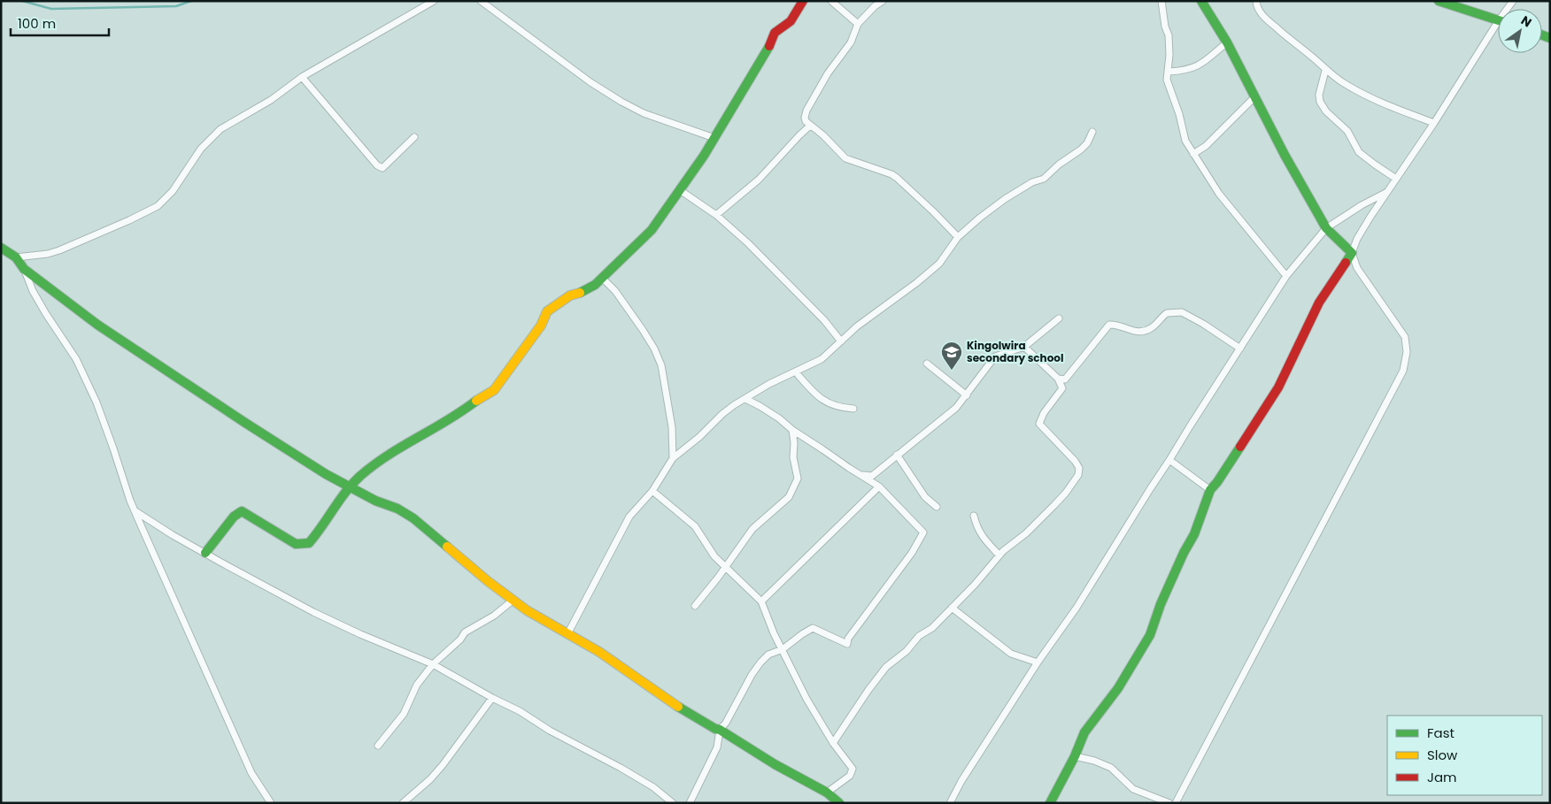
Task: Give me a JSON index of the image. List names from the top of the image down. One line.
{"places":{"school or university":["Kingolwira secondary school"]},"legend":["Fast","Slow","Jam"],"scale_bar":"100 m","north":"top right"}
